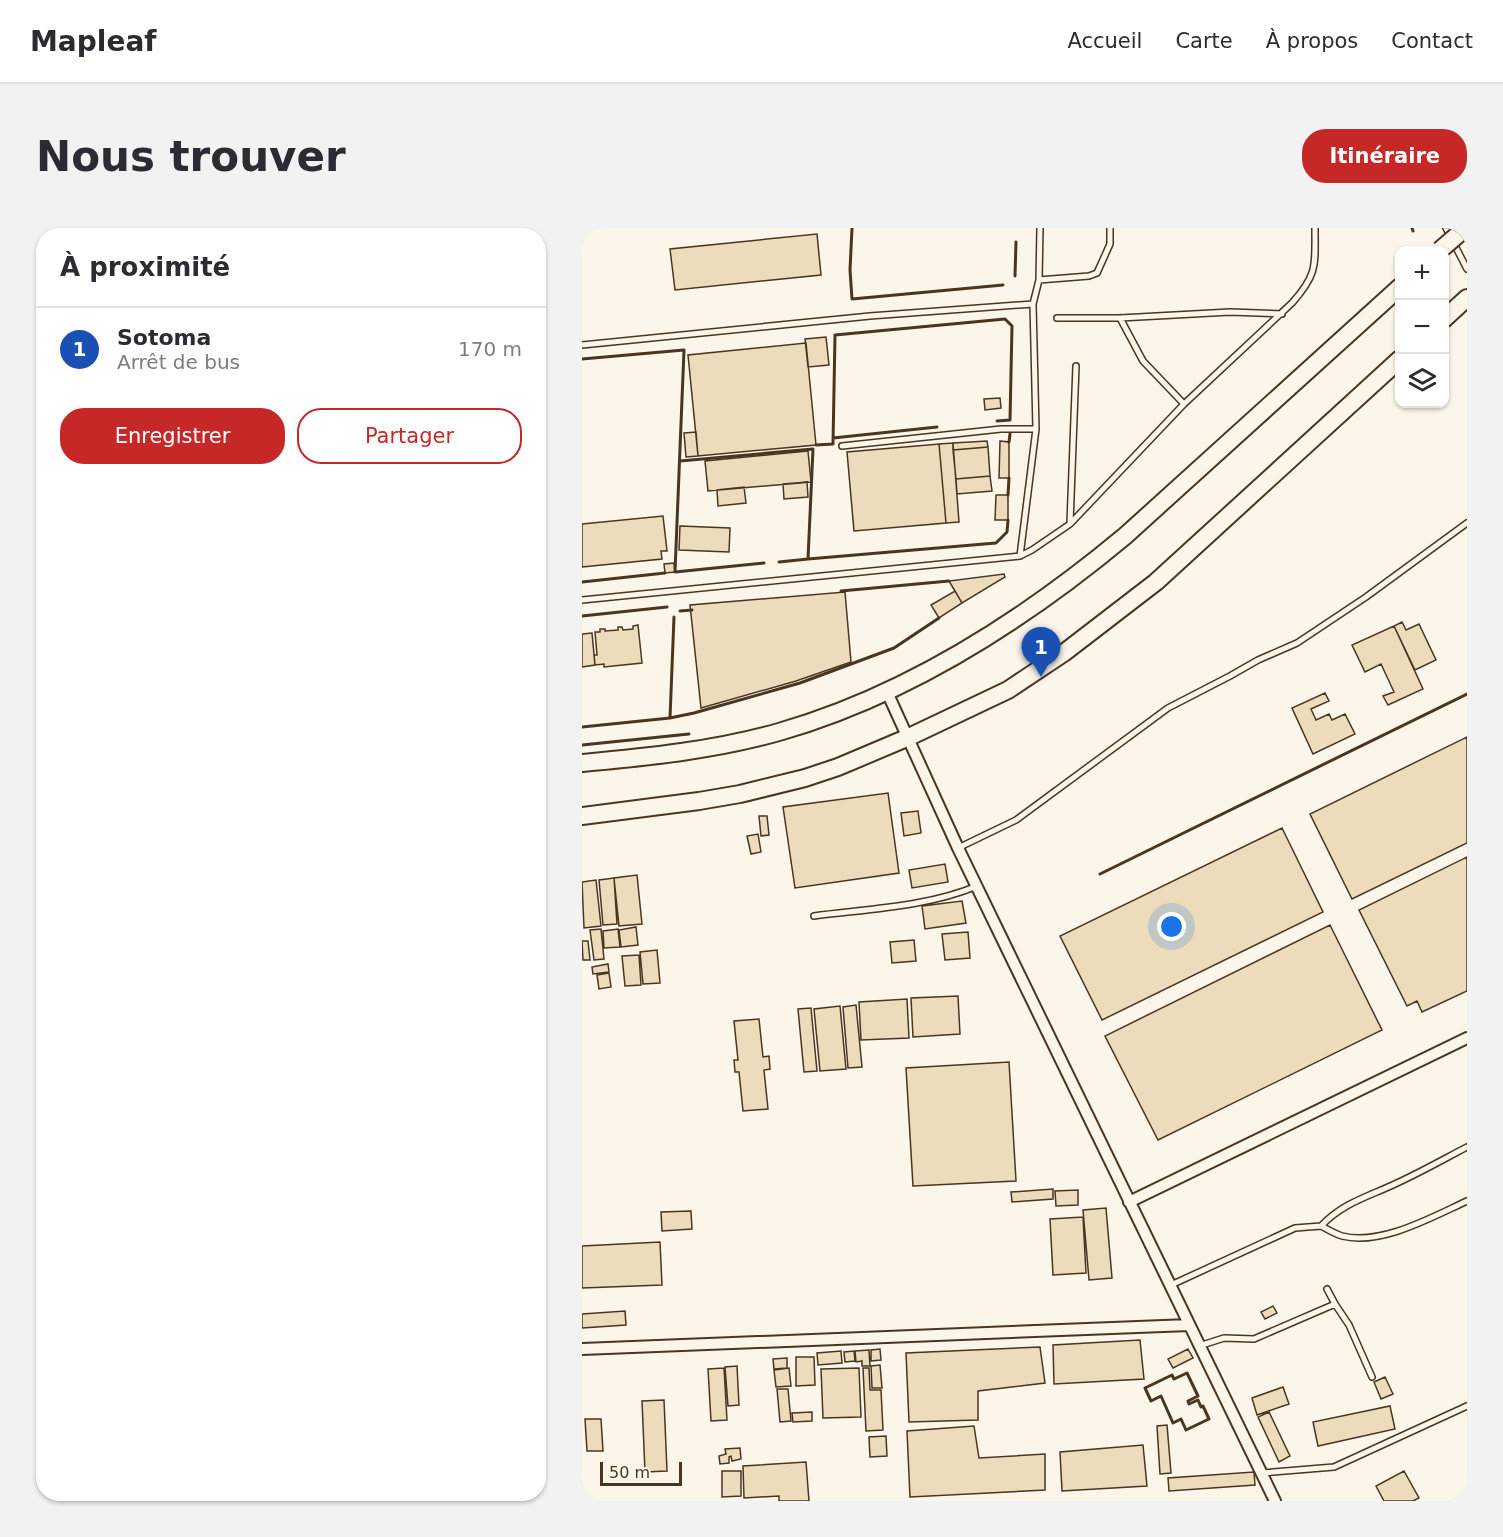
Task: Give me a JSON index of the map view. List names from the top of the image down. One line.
{"scale_bar":"50 m","page":{"header":"Mapleaf","nav":["Accueil","Carte","À propos","Contact"],"buttons":["Itinéraire",["Enregistrer","Partager"]],"title":"Nous trouver","heading":"À proximité","map_buttons":["+","−"],"list":[{"mark":"1","name":"Sotoma","note":"Arrêt de bus","value":"170 m"}],"pins":"1","scale":"50 m"}}
